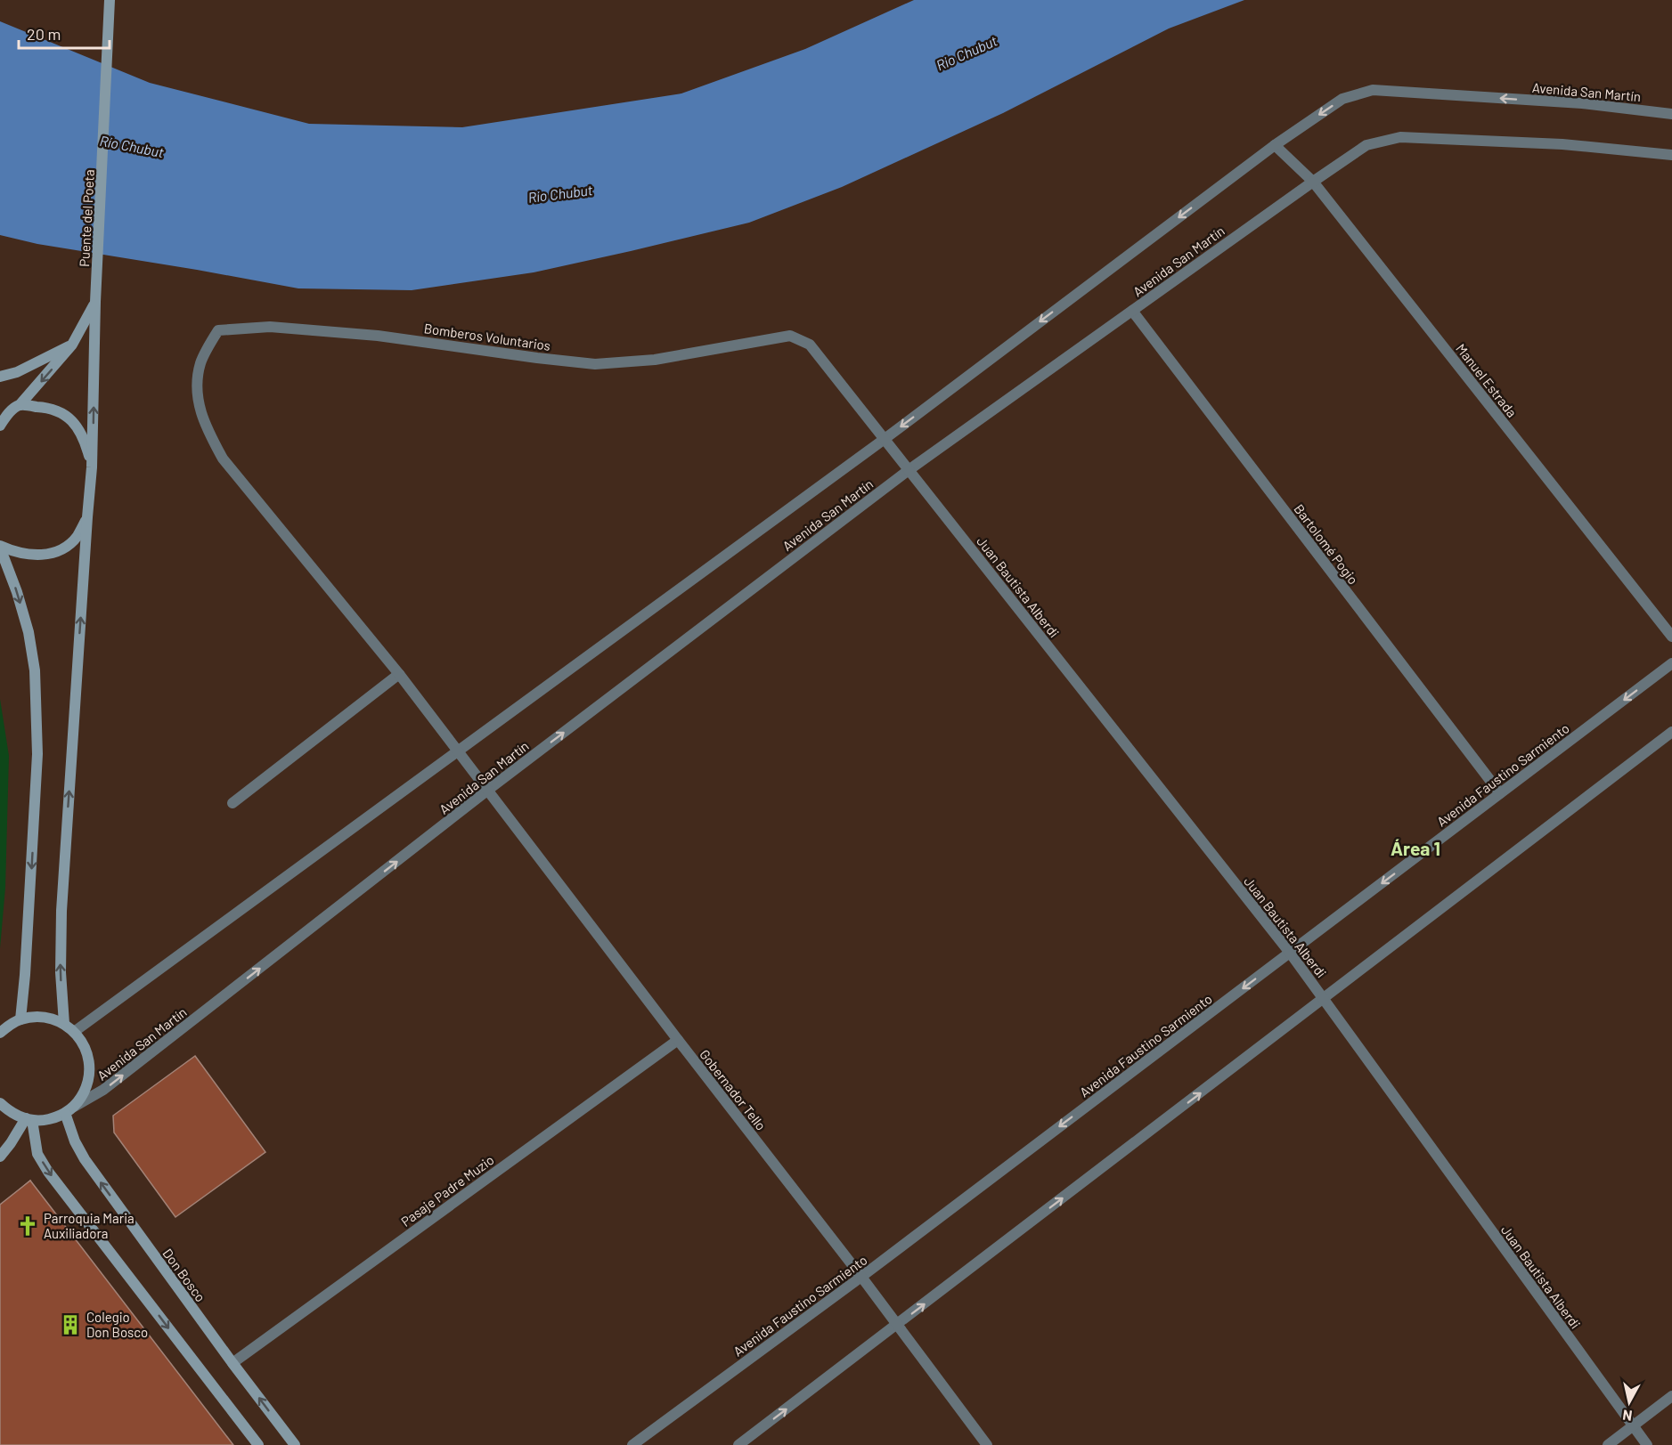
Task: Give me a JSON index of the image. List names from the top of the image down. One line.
{"streets":{"main road":["Avenida San Martín","Puente del Poeta","Don Bosco"],"street":["Bomberos Voluntarios","Manuel Estrada","Bartolomé Pogio","Juan Bautista Alberdi","Avenida Faustino Sarmiento","Gobernador Tello","Pasaje Padre Muzio"]},"crossings":[["Avenida San Martín","Puente del Poeta"],["Avenida San Martín","Manuel Estrada"],["Avenida San Martín","Bartolomé Pogio"],["Avenida San Martín","Juan Bautista Alberdi"],["Avenida San Martín","Gobernador Tello"],["Avenida San Martín","Don Bosco"],["Bomberos Voluntarios","Juan Bautista Alberdi"],["Bomberos Voluntarios","Gobernador Tello"],["Bartolomé Pogio","Avenida Faustino Sarmiento"],["Juan Bautista Alberdi","Avenida Faustino Sarmiento"],["Avenida Faustino Sarmiento","Gobernador Tello"],["Gobernador Tello","Pasaje Padre Muzio"],["Pasaje Padre Muzio","Don Bosco"]],"districts":["Área 1"],"water":["Río Chubut"],"places":{"church":["Parroquia Maria Auxiliadora"],"building":["Colegio Don Bosco"]},"scale_bar":"20 m","north":"bottom"}
